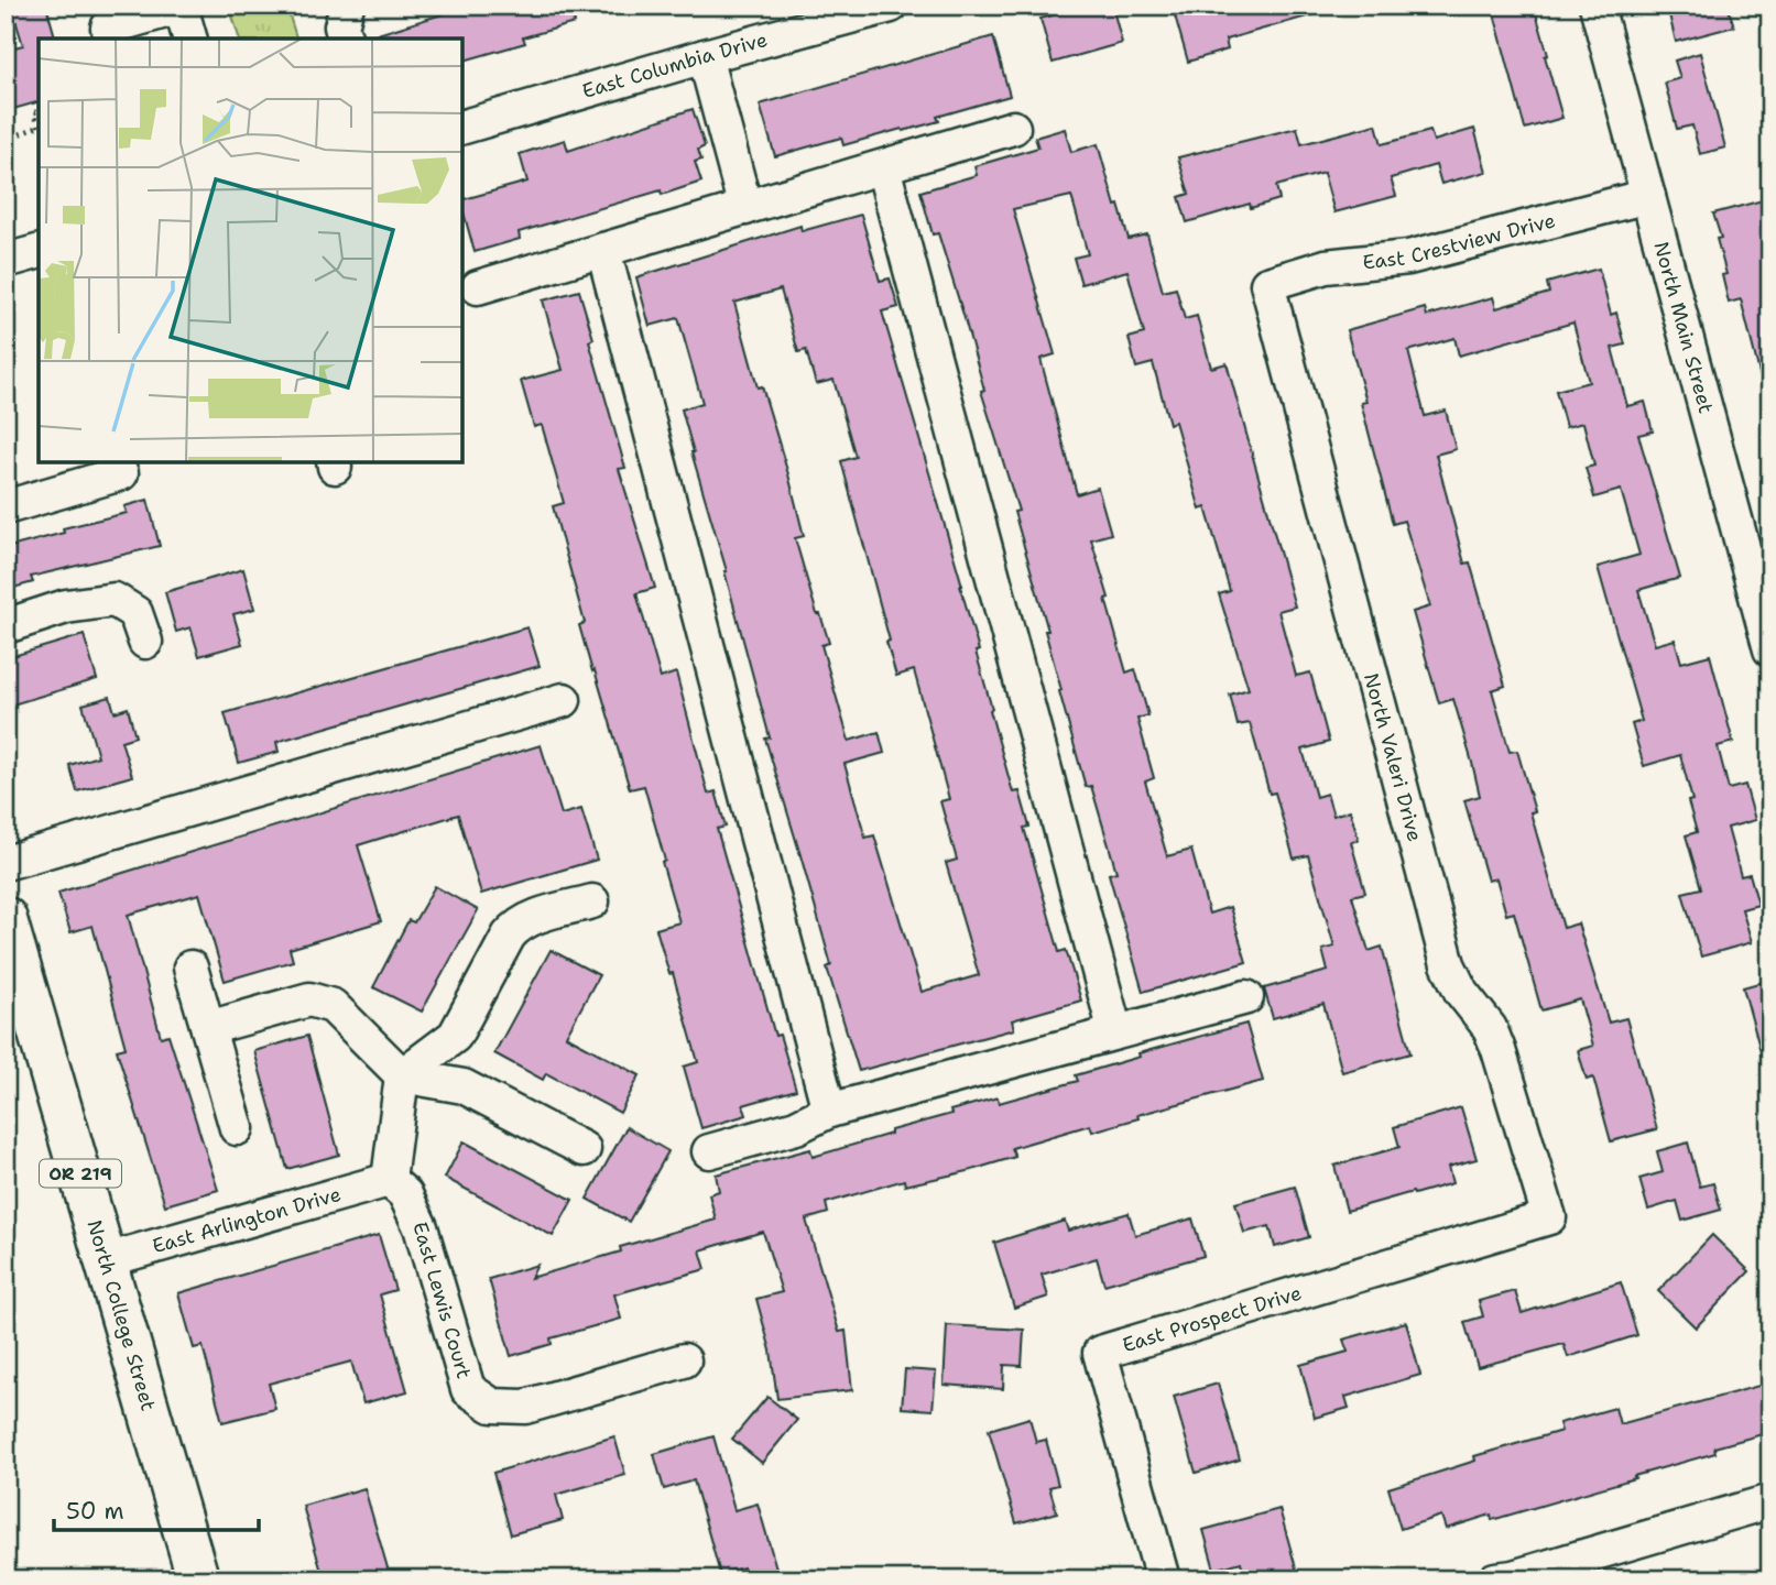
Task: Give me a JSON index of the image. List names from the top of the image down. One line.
{"streets":{"main road":["OR 219","North College Street"],"street":["East Columbia Drive","East Crestview Drive","North Main Street","North Valeri Drive","East Arlington Drive","East Lewis Court","East Prospect Drive"]},"crossings":[["East Crestview Drive","North Main Street"],["East Crestview Drive","North Valeri Drive"],["North Valeri Drive","East Prospect Drive"],["East Arlington Drive","East Lewis Court"],["East Arlington Drive","North College Street"]],"scale_bar":"50 m"}
